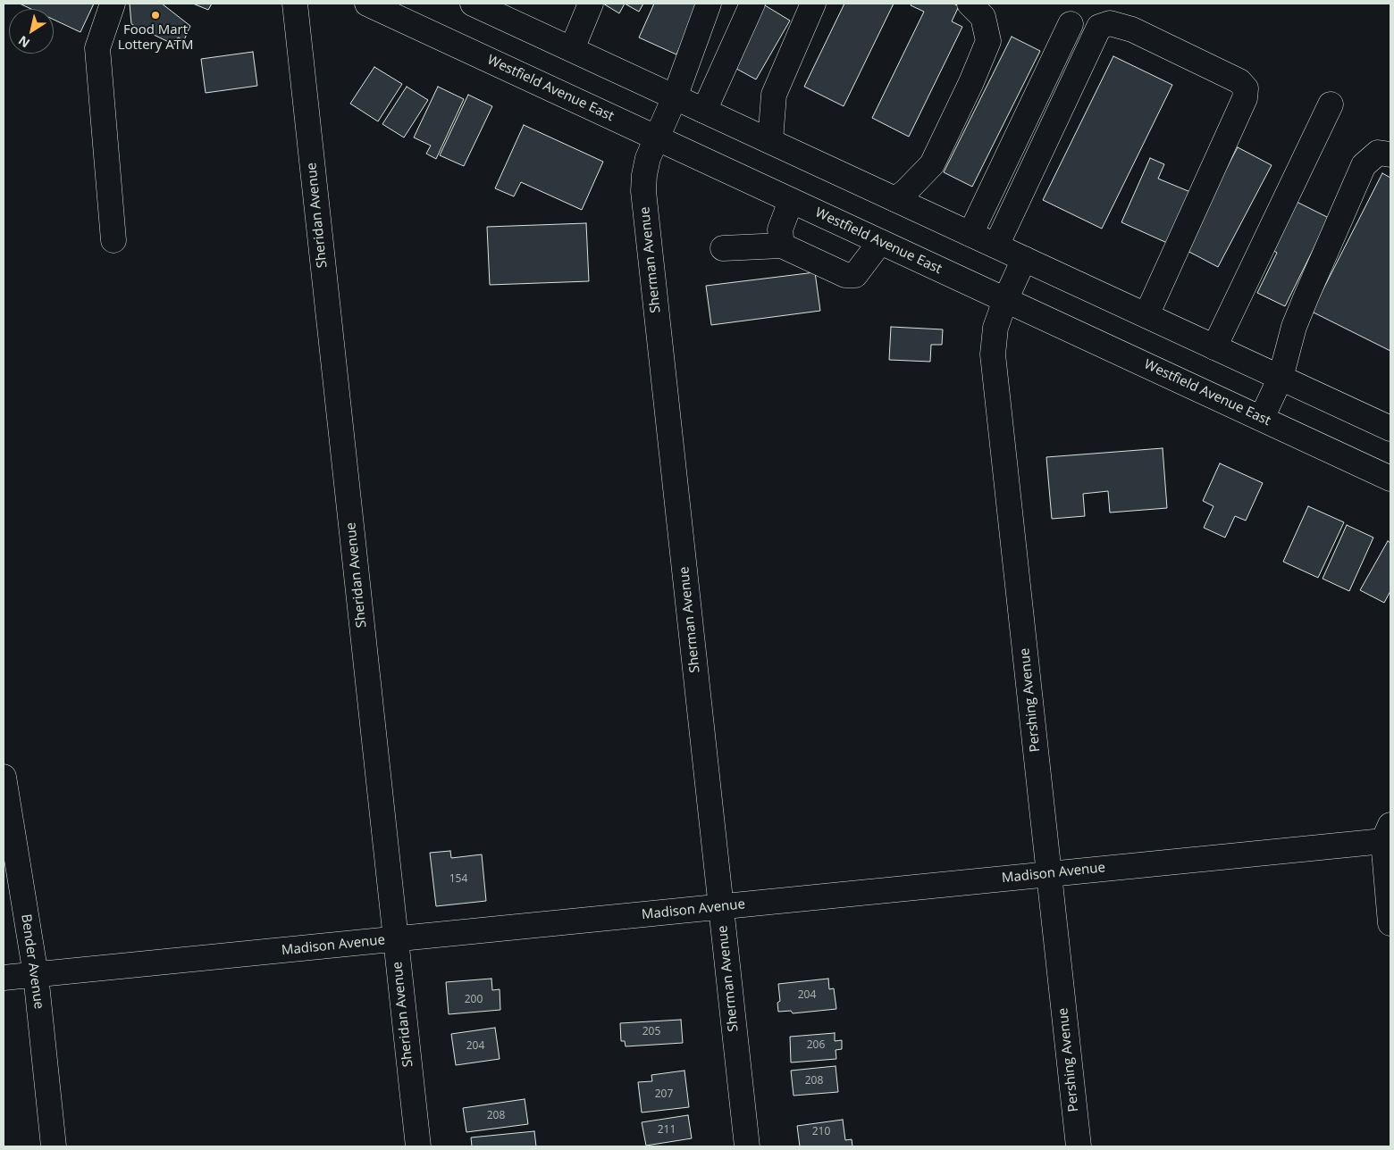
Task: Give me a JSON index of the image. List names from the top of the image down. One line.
{"streets":{"street":["Westfield Avenue East","Sheridan Avenue","Sherman Avenue","Pershing Avenue","Madison Avenue","Bender Avenue"]},"crossings":[["Westfield Avenue East","Sherman Avenue"],["Westfield Avenue East","Pershing Avenue"],["Sheridan Avenue","Madison Avenue"],["Sherman Avenue","Madison Avenue"],["Pershing Avenue","Madison Avenue"],["Madison Avenue","Bender Avenue"]],"places":["Food Mart Lottery ATM"],"house_numbers":["154","204","200","205","206","204","208","207","208","211","210"],"north":"bottom left"}
